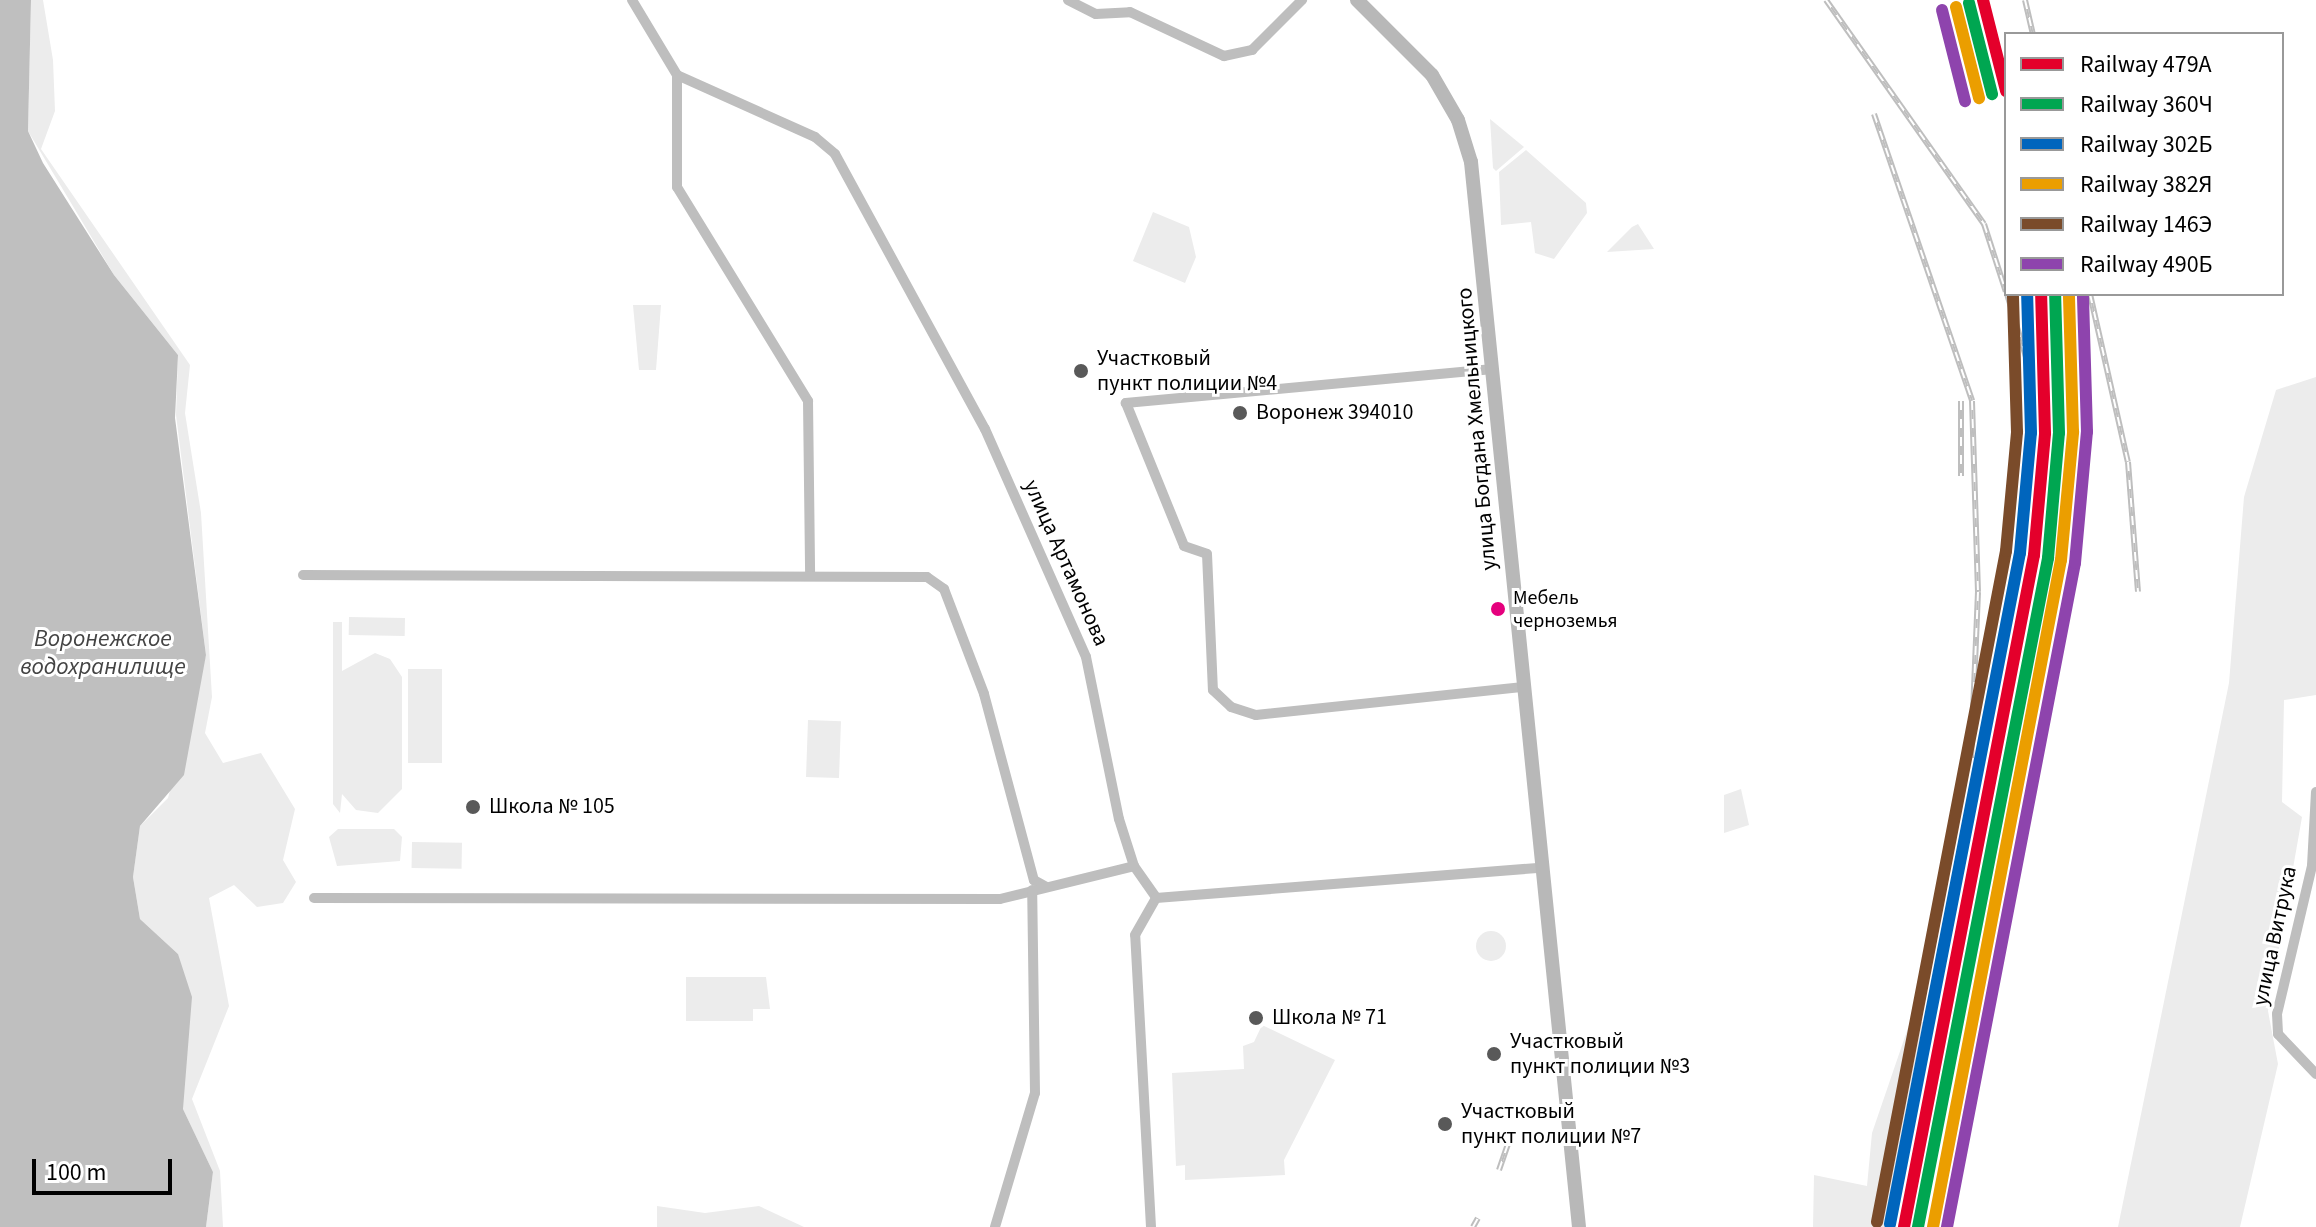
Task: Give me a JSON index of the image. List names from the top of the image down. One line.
{"streets":{"main road":["улица Богдана Хмельницкого"],"street":["улица Артамонова","улица Витрука"]},"water":["Воронежское водохранилище"],"places":["Участковый пункт полиции №4","Воронеж 394010","Мебель черноземья","Школа № 105","Школа № 71","Участковый пункт полиции №3","Участковый пункт полиции №7"],"lines":["rail line 479А","rail line 360Ч","rail line 382Я","rail line 490Б","rail line 302Б","rail line 146Э"],"legend":["Railway 479А","Railway 360Ч","Railway 302Б","Railway 382Я","Railway 146Э","Railway 490Б"],"scale_bar":"100 m"}
